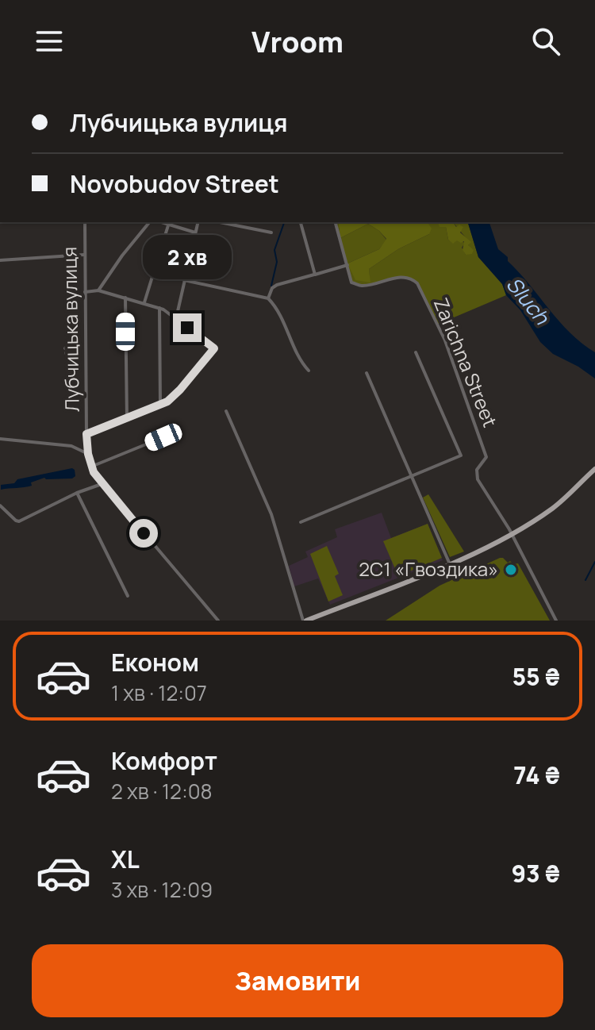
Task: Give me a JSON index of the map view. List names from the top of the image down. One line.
{"streets":{"street":["Лубчицька вулиця","Zarichna Street"]},"water":["Sluch"],"places":["2С1 «Гвоздика»"],"page":{"header":"Vroom","banner":["Лубчицька вулиця","Novobudov Street"],"bubble":"2 хв","list":[{"name":"Економ","note":"1 хв · 12:07","value":"55 ₴"},{"name":"Комфорт","note":"2 хв · 12:08","value":"74 ₴"},{"name":"XL","note":"3 хв · 12:09","value":"93 ₴"}],"buttons":"Замовити"}}
